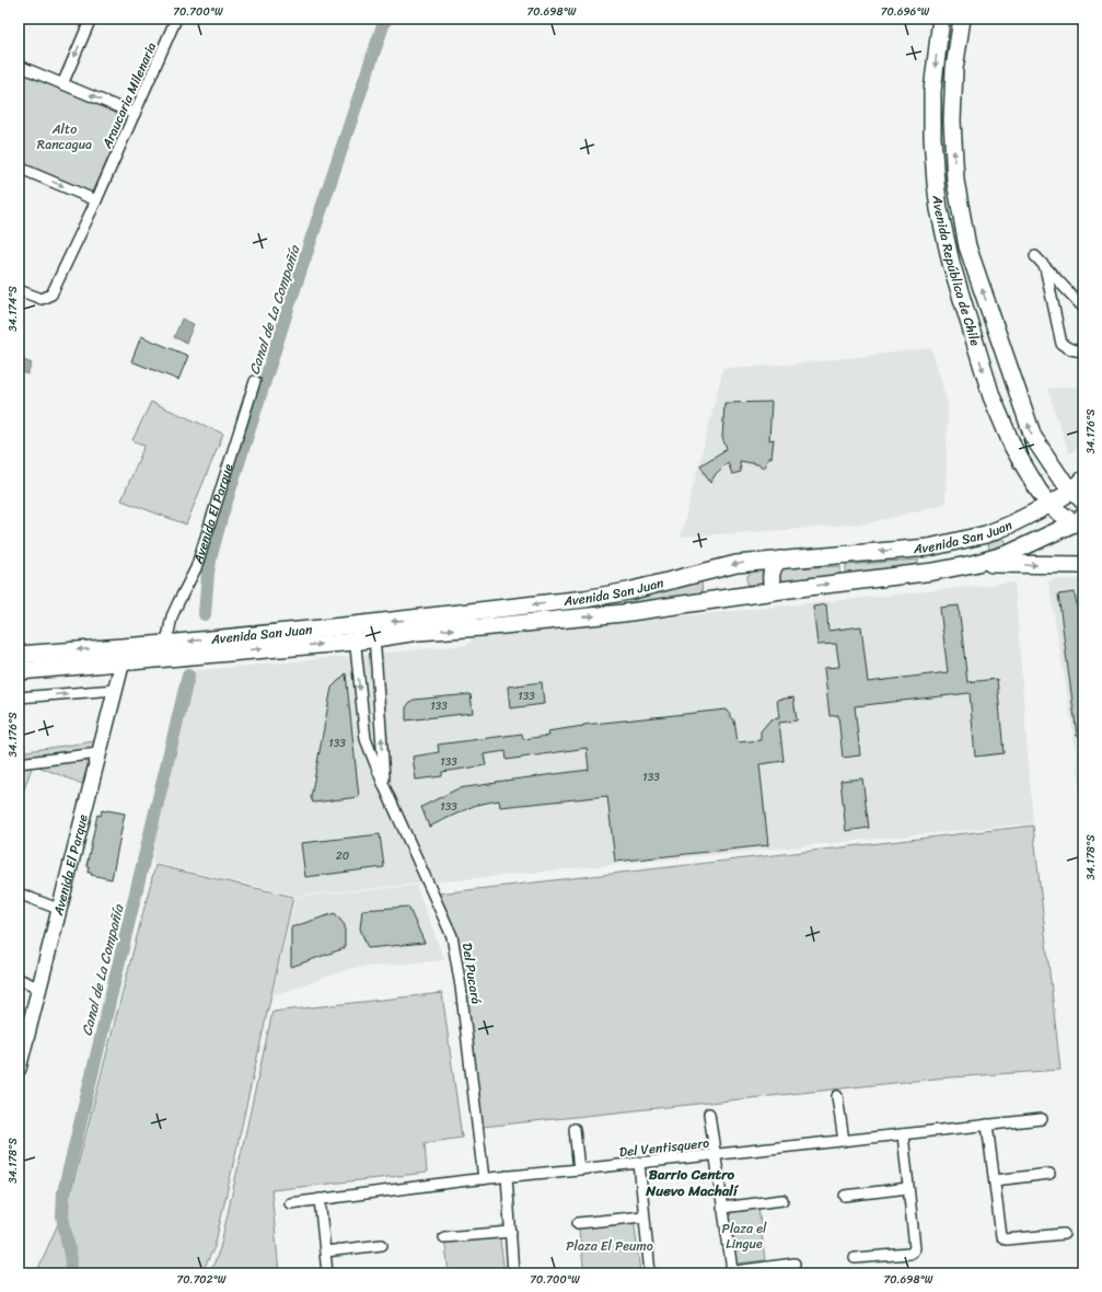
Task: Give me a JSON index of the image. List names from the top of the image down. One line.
{"streets":{"main road":["Avenida República de Chile","Avenida San Juan"],"street":["Araucaria Milenaria","Avenida El Parque","Del Pucará","Del Ventisquero"]},"crossings":[["Avenida República de Chile","Avenida San Juan"],["Avenida El Parque","Avenida San Juan"],["Avenida San Juan","Del Pucará"],["Del Pucará","Del Ventisquero"]],"districts":["Barrio Centro Nuevo Machalí"],"water":["Canal de La Compañía"],"parks":["Alto Rancagua","Plaza el Lingue","Plaza El Peumo"],"house_numbers":["133","133","133","133","133","133","20"],"coordinates":["70.700°W","70.698°W","70.696°W","34.174°S","34.176°S","34.178°S","70.702°W"]}
